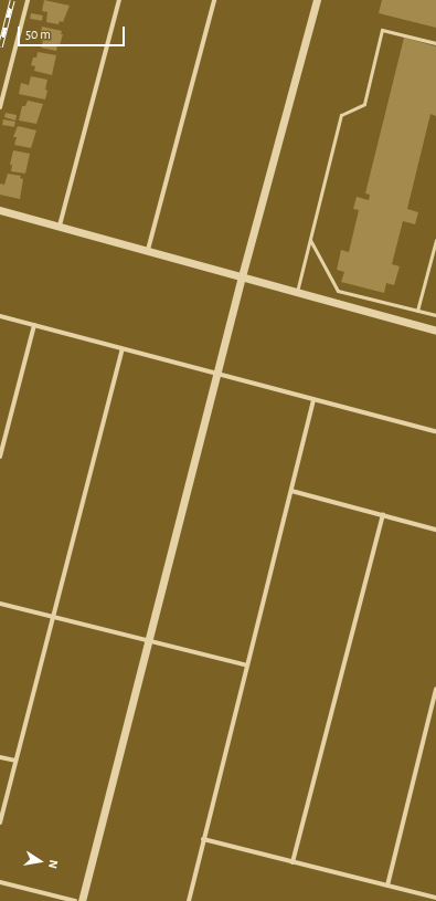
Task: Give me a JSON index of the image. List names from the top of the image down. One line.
{"scale_bar":"50 m","north":"right"}
